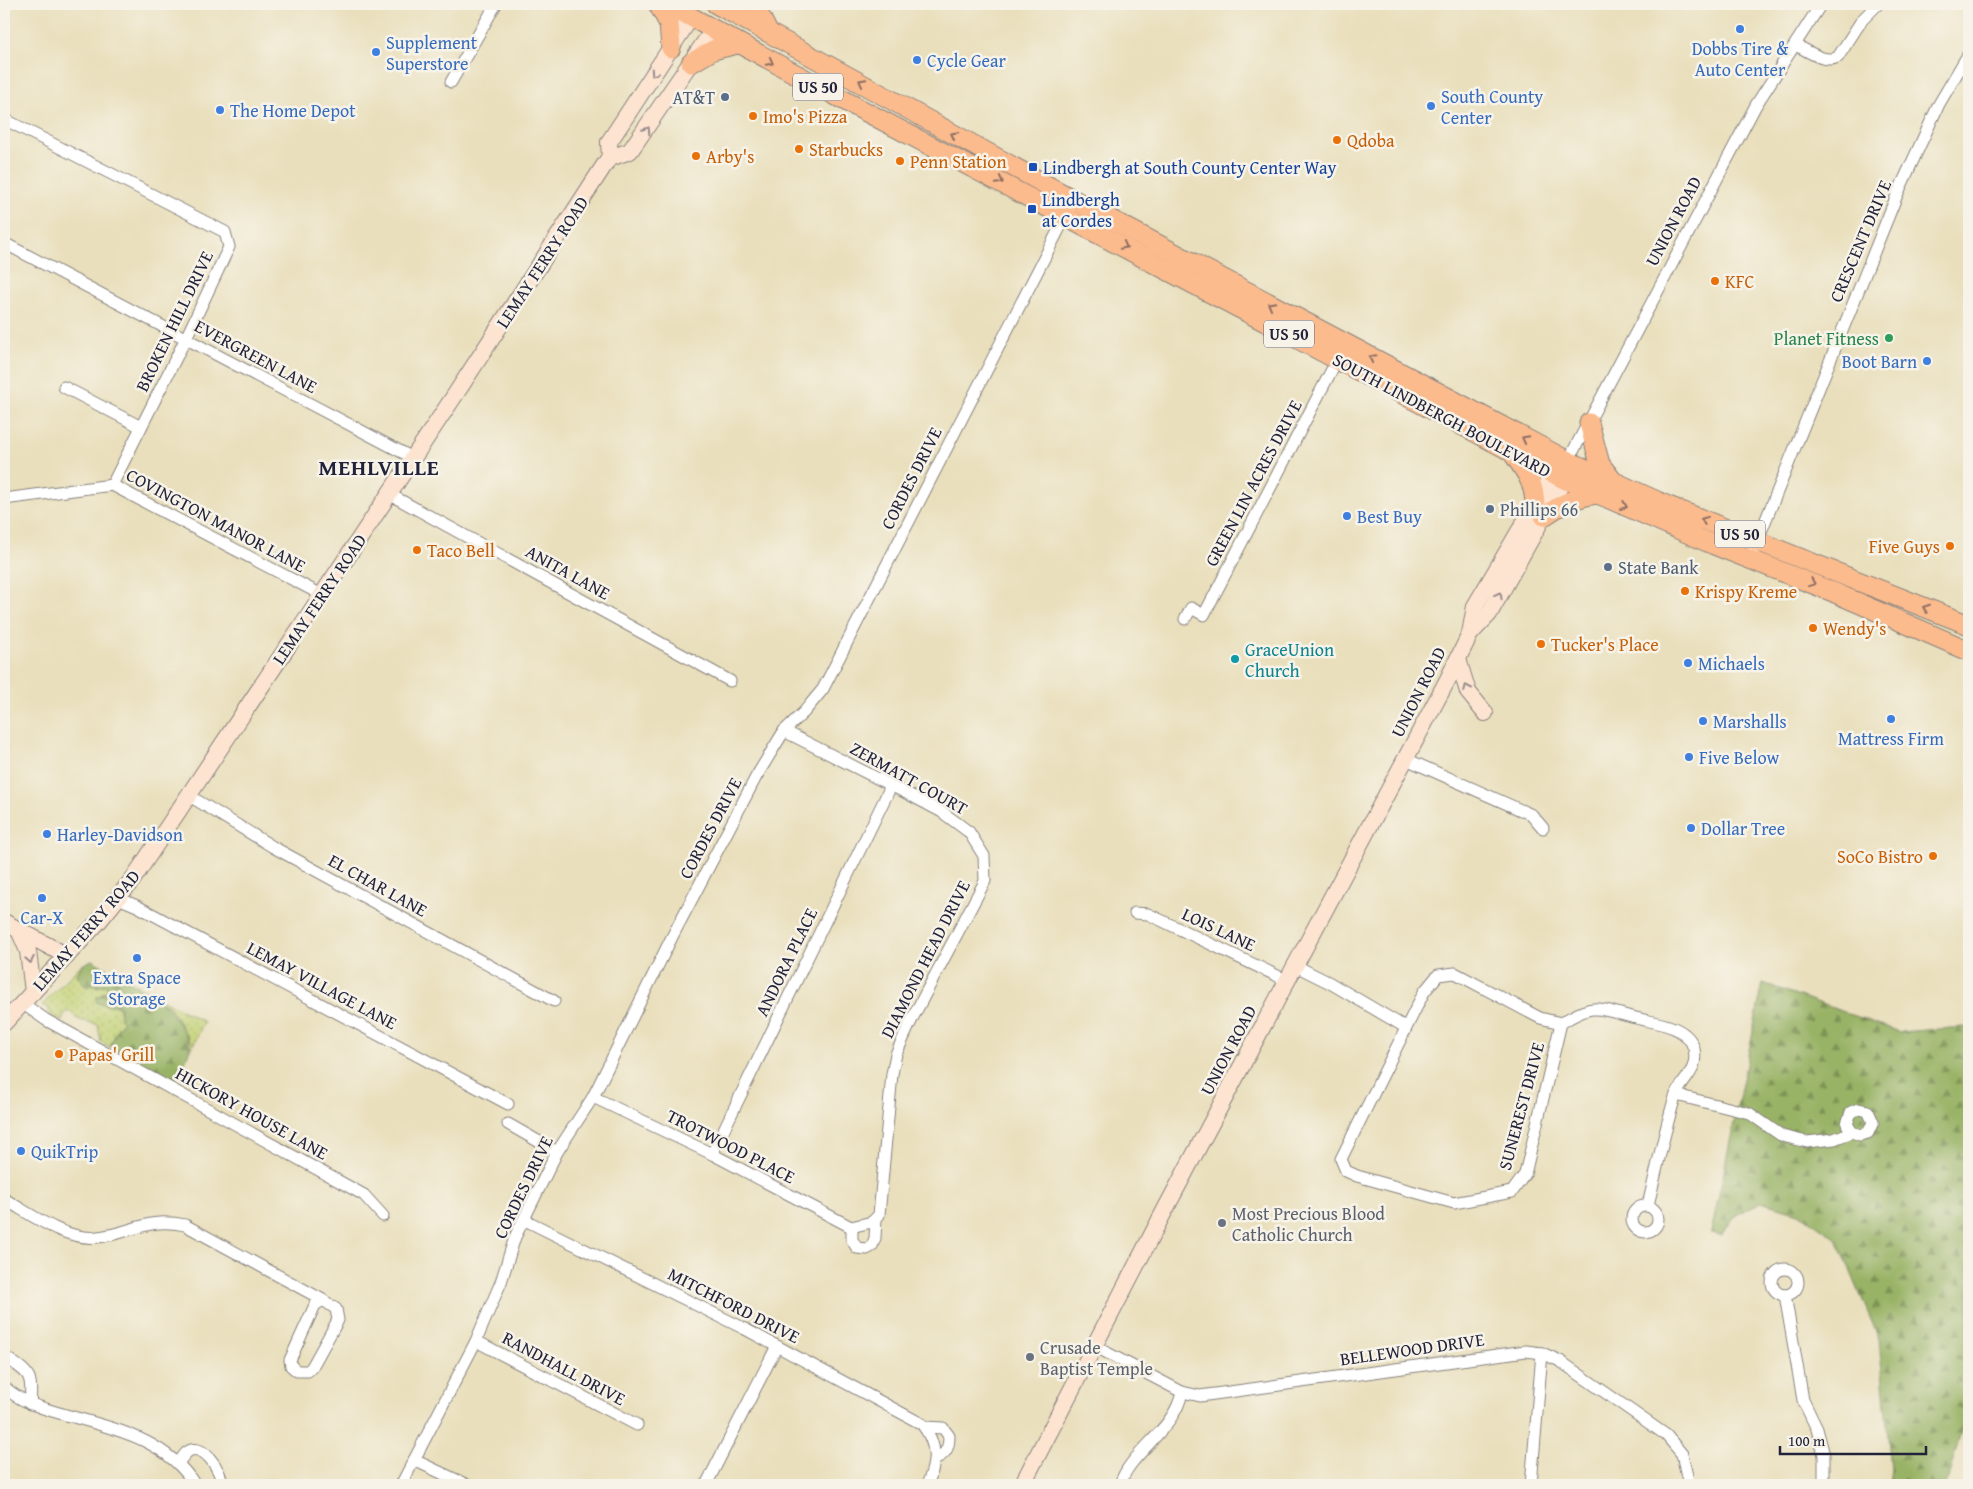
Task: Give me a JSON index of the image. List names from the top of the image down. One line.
{"streets":{"main road":["US 50","UNION ROAD","LEMAY FERRY ROAD","SOUTH LINDBERGH BOULEVARD"],"street":["CRESCENT DRIVE","BROKEN HILL DRIVE","EVERGREEN LANE","CORDES DRIVE","GREEN LIN ACRES DRIVE","COVINGTON MANOR LANE","ANITA LANE","ZERMATT COURT","EL CHAR LANE","LOIS LANE","DIAMOND HEAD DRIVE","ANDORA PLACE","LEMAY VILLAGE LANE","SUNEREST DRIVE","HICKORY HOUSE LANE","TROTWOOD PLACE","MITCHFORD DRIVE","BELLEWOOD DRIVE","RANDHALL DRIVE"]},"crossings":[["UNION ROAD","SOUTH LINDBERGH BOULEVARD"],["UNION ROAD","LOIS LANE"],["UNION ROAD","BELLEWOOD DRIVE"],["CRESCENT DRIVE","SOUTH LINDBERGH BOULEVARD"],["LEMAY FERRY ROAD","EVERGREEN LANE"],["LEMAY FERRY ROAD","SOUTH LINDBERGH BOULEVARD"],["LEMAY FERRY ROAD","COVINGTON MANOR LANE"],["LEMAY FERRY ROAD","ANITA LANE"],["LEMAY FERRY ROAD","EL CHAR LANE"],["LEMAY FERRY ROAD","LEMAY VILLAGE LANE"],["LEMAY FERRY ROAD","HICKORY HOUSE LANE"],["BROKEN HILL DRIVE","EVERGREEN LANE"],["BROKEN HILL DRIVE","COVINGTON MANOR LANE"],["SOUTH LINDBERGH BOULEVARD","CORDES DRIVE"],["SOUTH LINDBERGH BOULEVARD","GREEN LIN ACRES DRIVE"],["CORDES DRIVE","ZERMATT COURT"],["CORDES DRIVE","TROTWOOD PLACE"],["CORDES DRIVE","MITCHFORD DRIVE"],["CORDES DRIVE","RANDHALL DRIVE"],["ZERMATT COURT","DIAMOND HEAD DRIVE"],["ZERMATT COURT","ANDORA PLACE"],["ANDORA PLACE","TROTWOOD PLACE"]],"districts":["MEHLVILLE"],"places":{"other":["Dobbs Tire & Auto Center","Supplement Superstore","Cycle Gear","AT&T","South County Center","The Home Depot","Imo's Pizza","Qdoba","Starbucks","Arby's","Penn Station","KFC","Planet Fitness","Boot Barn","Phillips 66","Best Buy","Five Guys","Taco Bell","State Bank","Krispy Kreme","Wendy's","Tucker's Place","GraceUnion Church","Michaels","Mattress Firm","Marshalls","Five Below","Dollar Tree","Harley-Davidson","SoCo Bistro","Car-X","Extra Space Storage","Papas' Grill","QuikTrip","Most Precious Blood Catholic Church","Crusade Baptist Temple"],"transit":["Lindbergh at South County Center Way","Lindbergh at Cordes"]},"scale_bar":"100 m"}
